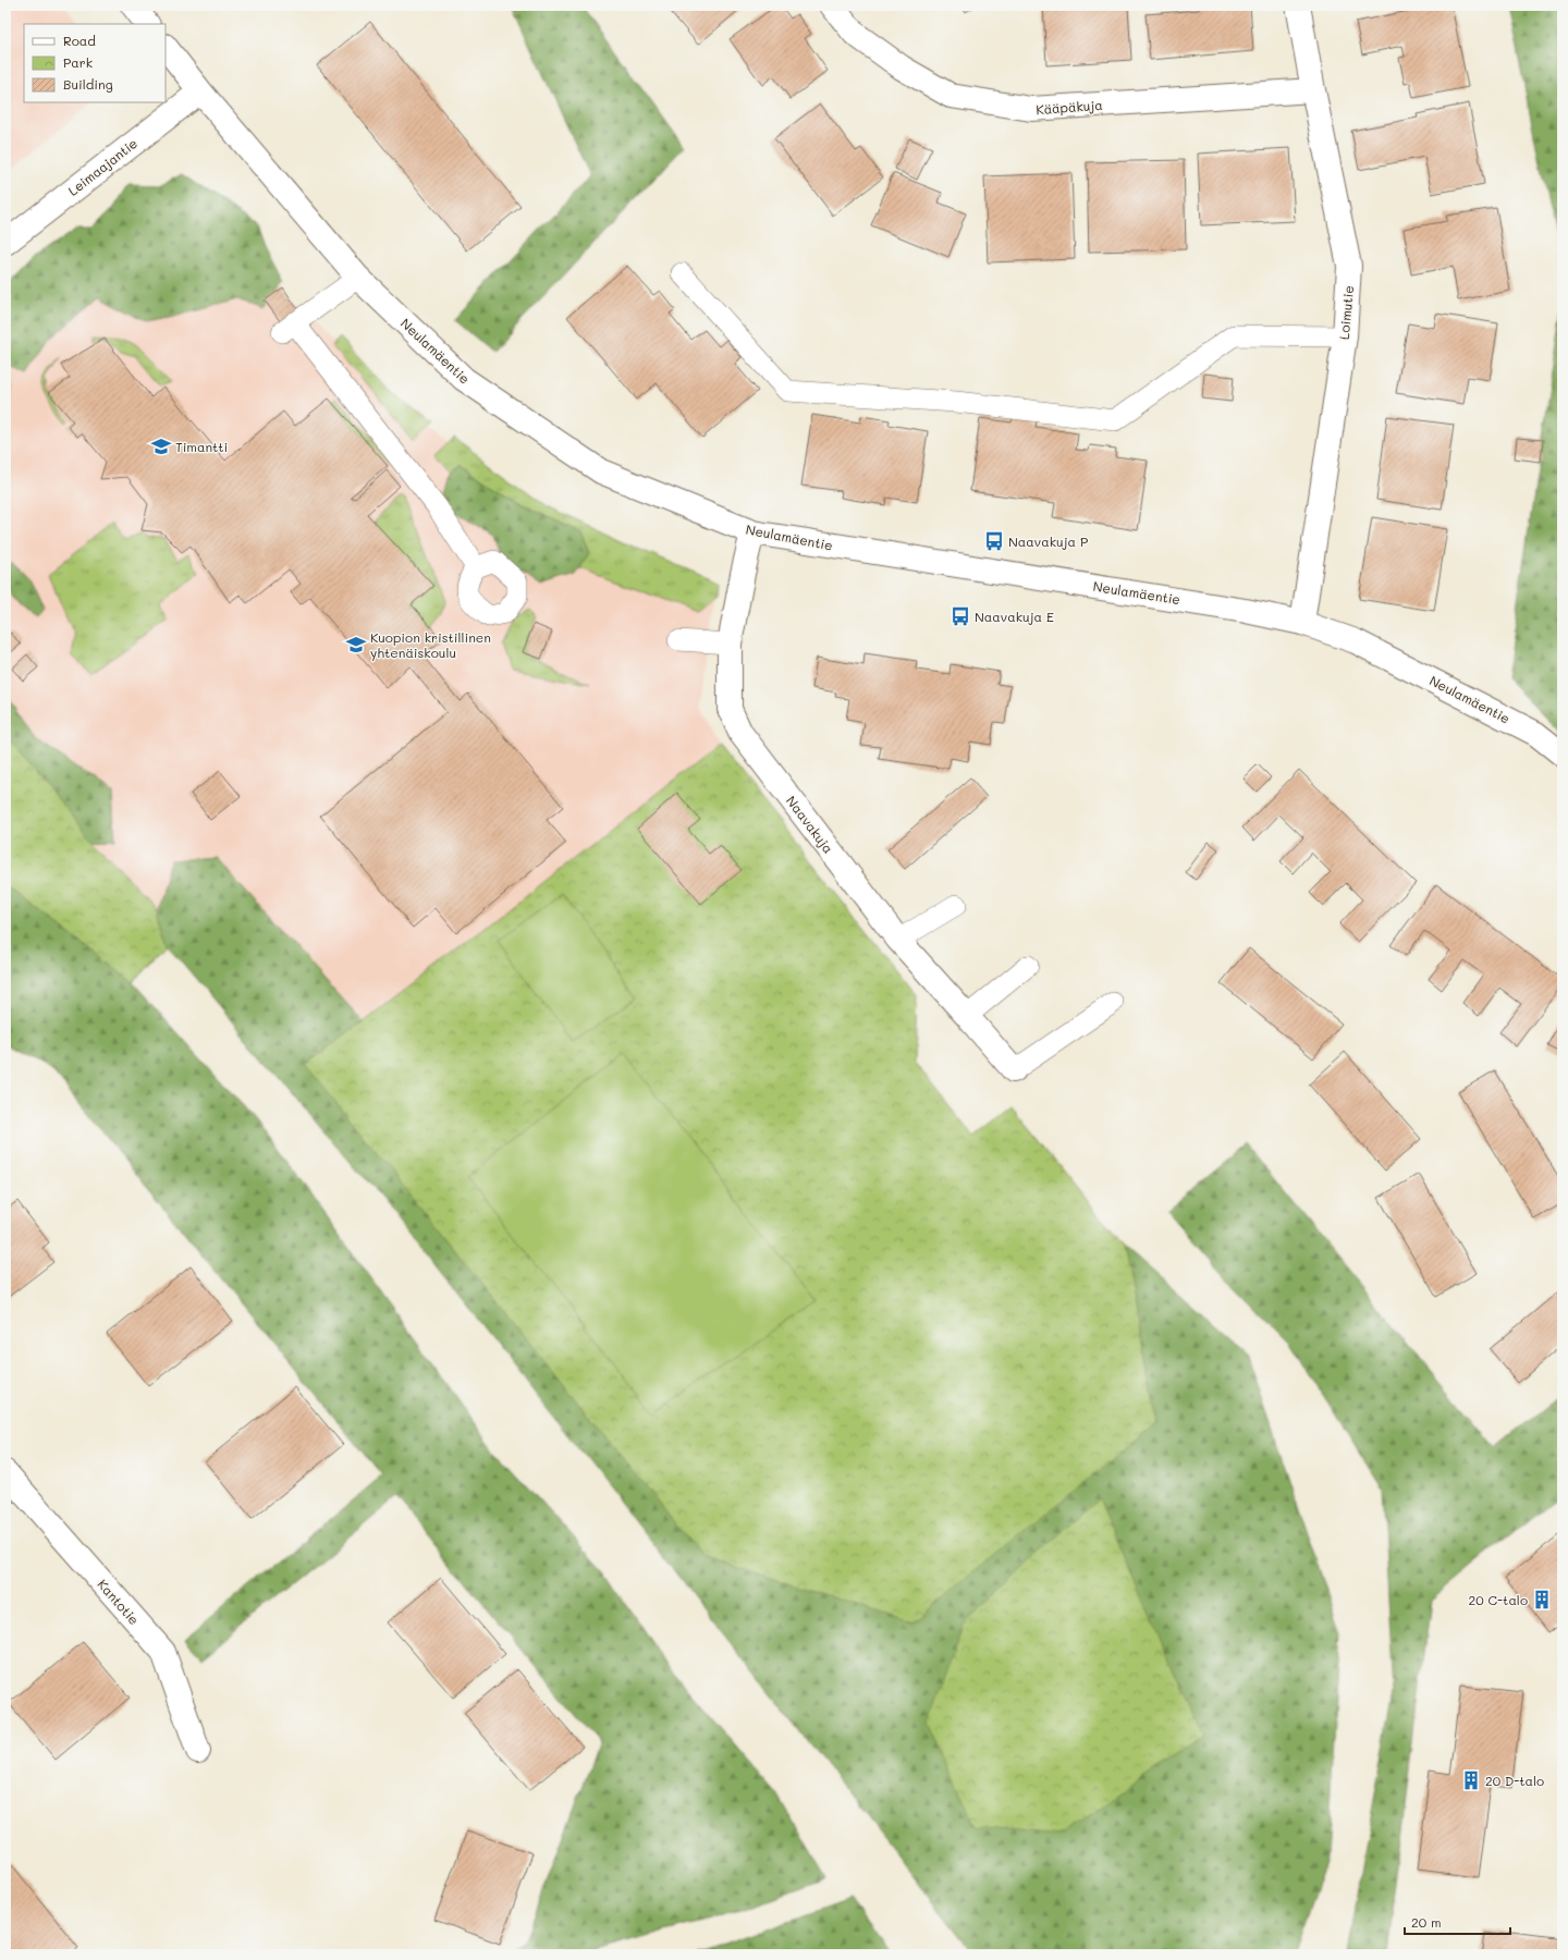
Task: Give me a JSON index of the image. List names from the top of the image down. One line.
{"streets":{"street":["Kääpäkuja","Leimaajantie","Loimutie","Neulamäentie","Naavakuja","Kantotie"]},"crossings":[["Kääpäkuja","Loimutie"],["Leimaajantie","Neulamäentie"],["Loimutie","Neulamäentie"],["Neulamäentie","Naavakuja"]],"places":{"school or university":["Timantti","Kuopion kristillinen yhtenäiskoulu"],"bus stop":["Naavakuja P","Naavakuja E"],"building":["20 C-talo","20 D-talo"]},"legend":["Road","Park","Building"],"scale_bar":"20 m"}
